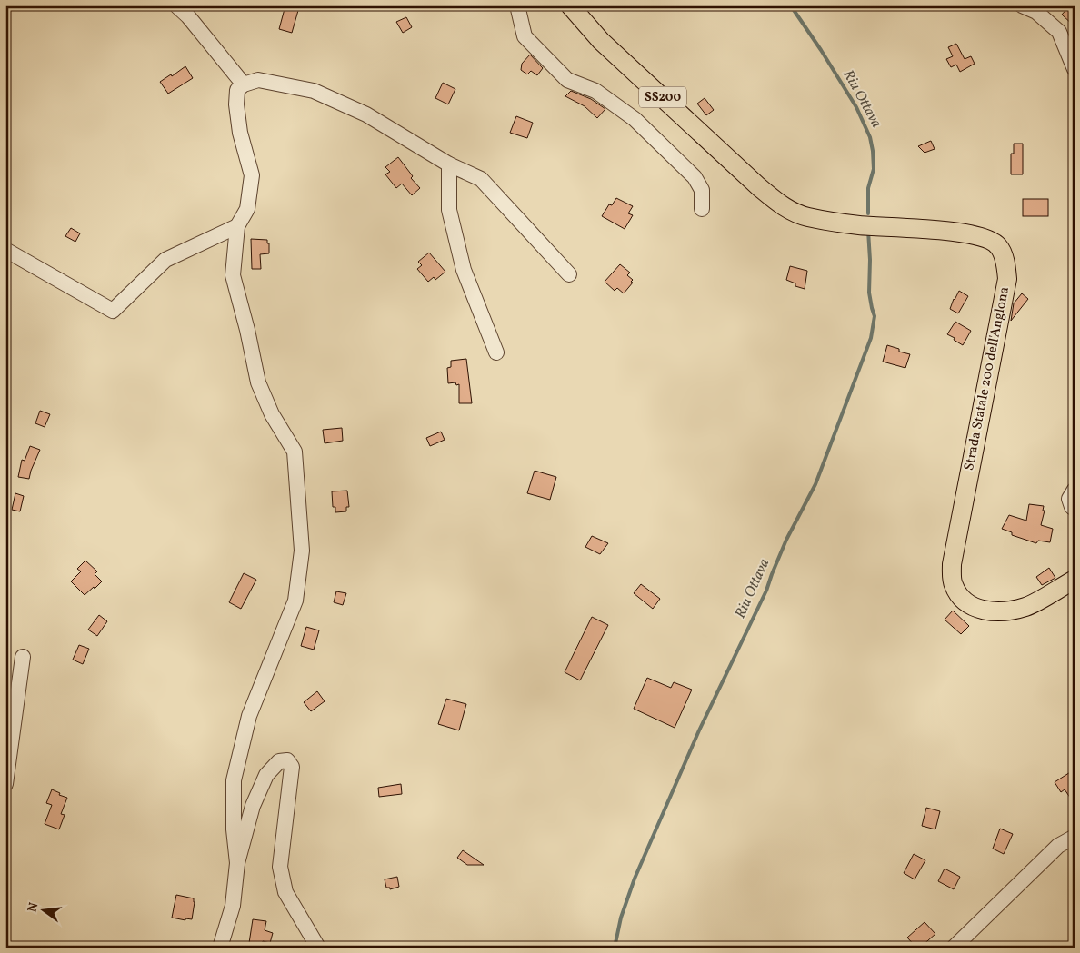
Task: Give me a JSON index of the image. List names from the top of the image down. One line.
{"streets":{"main road":["SS200","Strada Statale 200 dell'Anglona"]},"water":["Riu Ottava"],"north":"left"}
